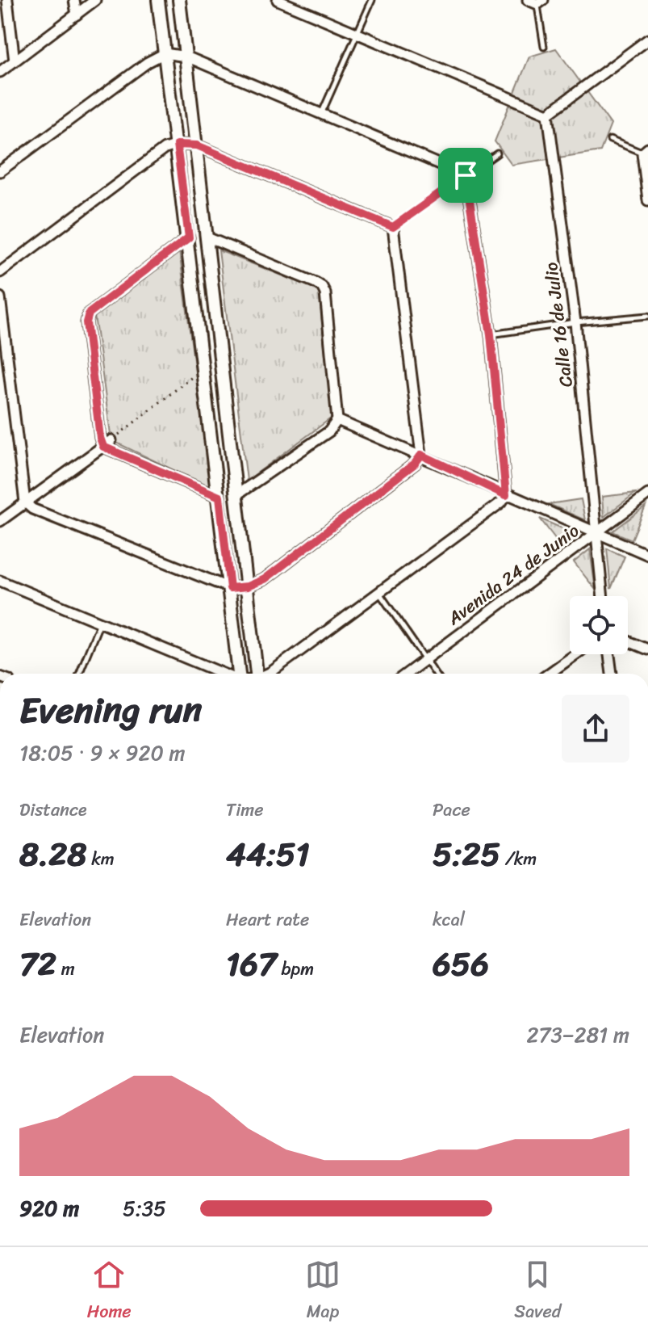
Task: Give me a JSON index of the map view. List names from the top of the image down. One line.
{"streets":{"street":["Calle 16 de Julio","Avenida 24 de Junio"]},"crossings":[["Calle 16 de Julio","Avenida 24 de Junio"]],"page":{"heading":["Evening run","18:05 · 9 × 920 m"],"stats":[["Distance","8.28 km"],["Time","44:51"],["Pace","5:25 /km"],["Elevation","72 m"],["Heart rate","167 bpm"],["kcal","656"]],"chart":["Elevation","273–281 m"],"list":[{"name":"920 m","note":"5:35"}],"tabs":["Home","Map","Saved"]}}
